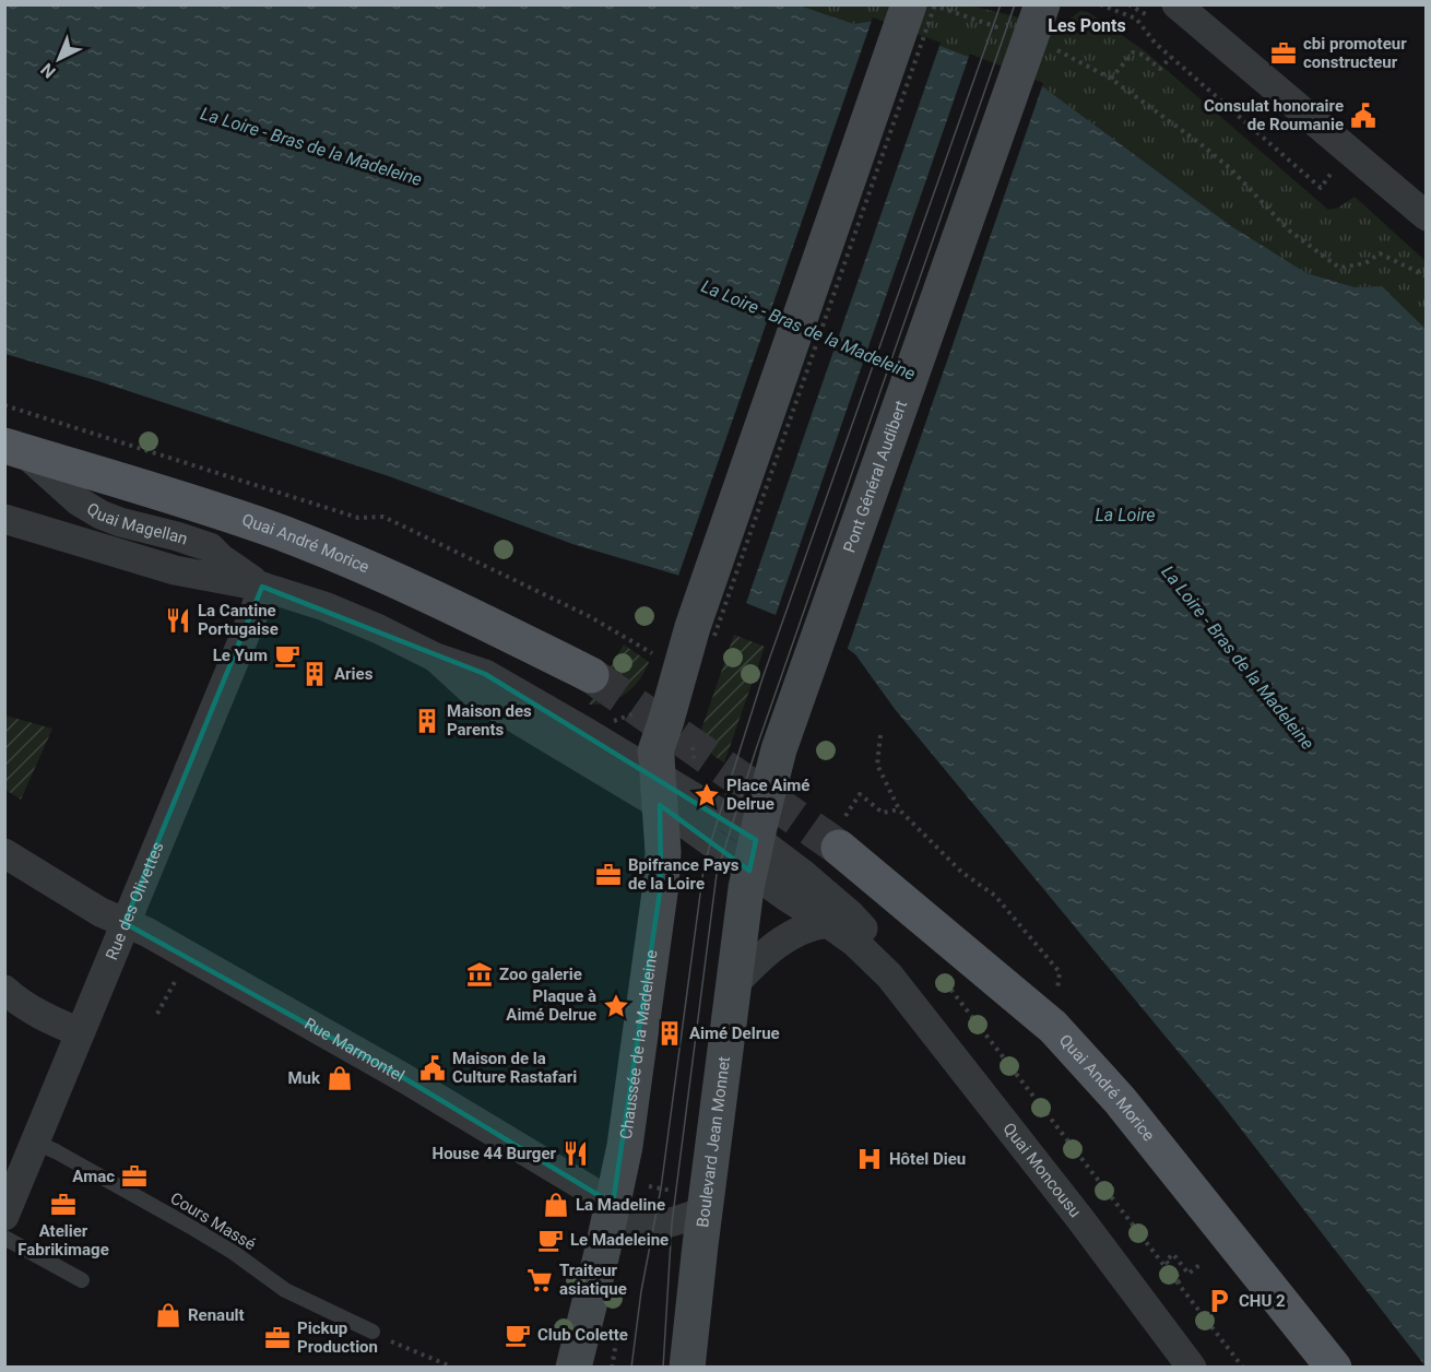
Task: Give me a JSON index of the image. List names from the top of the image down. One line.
{"streets":{"main road":["Pont Général Audibert","Quai André Morice","Chaussée de la Madeleine","Boulevard Jean Monnet"],"street":["Quai Magellan","Rue des Olivettes","Rue Marmontel","Quai Moncousu"],"lane":["Cours Massé"]},"crossings":[["Pont Général Audibert","Quai Magellan"],["Pont Général Audibert","Boulevard Jean Monnet"],["Quai Magellan","Quai André Morice"],["Quai Magellan","Rue des Olivettes"],["Quai Magellan","Chaussée de la Madeleine"],["Quai Magellan","Boulevard Jean Monnet"],["Rue des Olivettes","Rue Marmontel"],["Rue des Olivettes","Cours Massé"],["Chaussée de la Madeleine","Rue Marmontel"],["Rue Marmontel","Boulevard Jean Monnet"]],"districts":["Les Ponts"],"water":["La Loire - Bras de la Madeleine","La Loire"],"places":{"office":["cbi promoteur constructeur","Bpifrance Pays de la Loire","Amac","Atelier Fabrikimage","Pickup Production"],"public building":["Consulat honoraire de Roumanie","Maison de la Culture Rastafari"],"restaurant":["La Cantine Portugaise","House 44 Burger"],"cafe":["Le Yum","Le Madeleine","Club Colette"],"building":["Aries","Maison des Parents","Aimé Delrue"],"place":["Place Aimé Delrue","Plaque à Aimé Delrue"],"museum":["Zoo galerie"],"shop":["Muk","La Madeline","Renault"],"hospital":["Hôtel Dieu"],"supermarket":["Traiteur asiatique"],"parking":["CHU 2"]},"north":"bottom left"}
